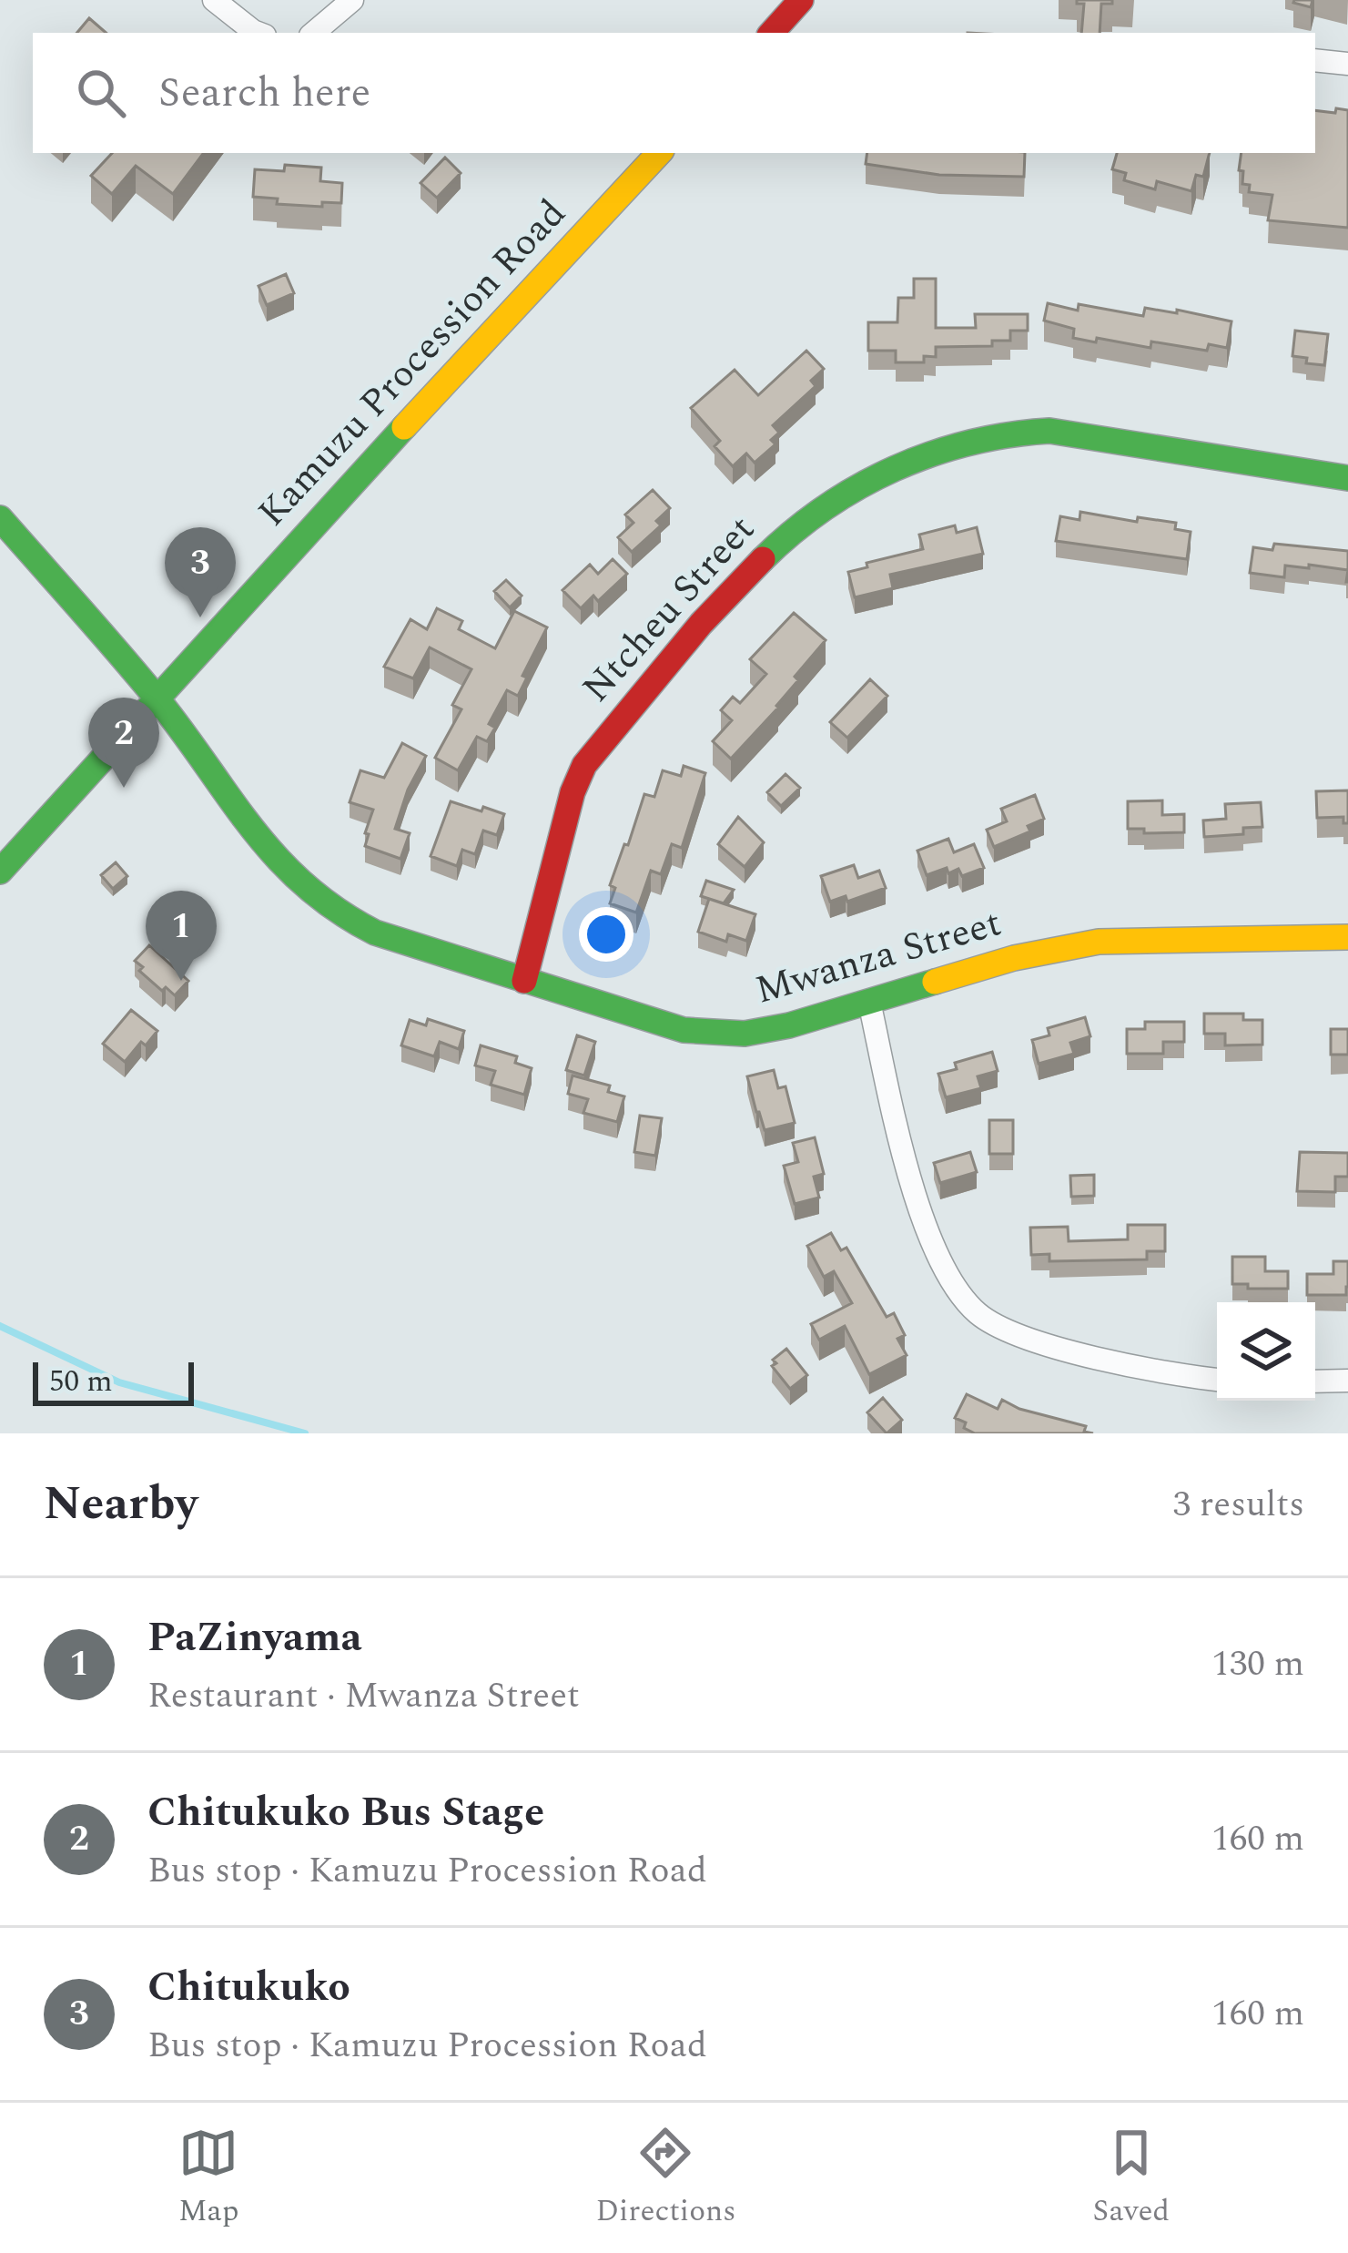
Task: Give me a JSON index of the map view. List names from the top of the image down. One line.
{"streets":{"main road":["Kamuzu Procession Road","Ntcheu Street","Mwanza Street"]},"crossings":[["Kamuzu Procession Road","Mwanza Street"],["Ntcheu Street","Mwanza Street"]],"scale_bar":"50 m","page":{"search":"Search here","pins":["3","2","1"],"scale":"50 m","heading":["Nearby","3 results"],"list":[{"mark":"1","name":"PaZinyama","note":"Restaurant · Mwanza Street","value":"130 m"},{"mark":"2","name":"Chitukuko Bus Stage","note":"Bus stop · Kamuzu Procession Road","value":"160 m"},{"mark":"3","name":"Chitukuko","note":"Bus stop · Kamuzu Procession Road","value":"160 m"}],"nav":["Map","Directions","Saved"]}}
